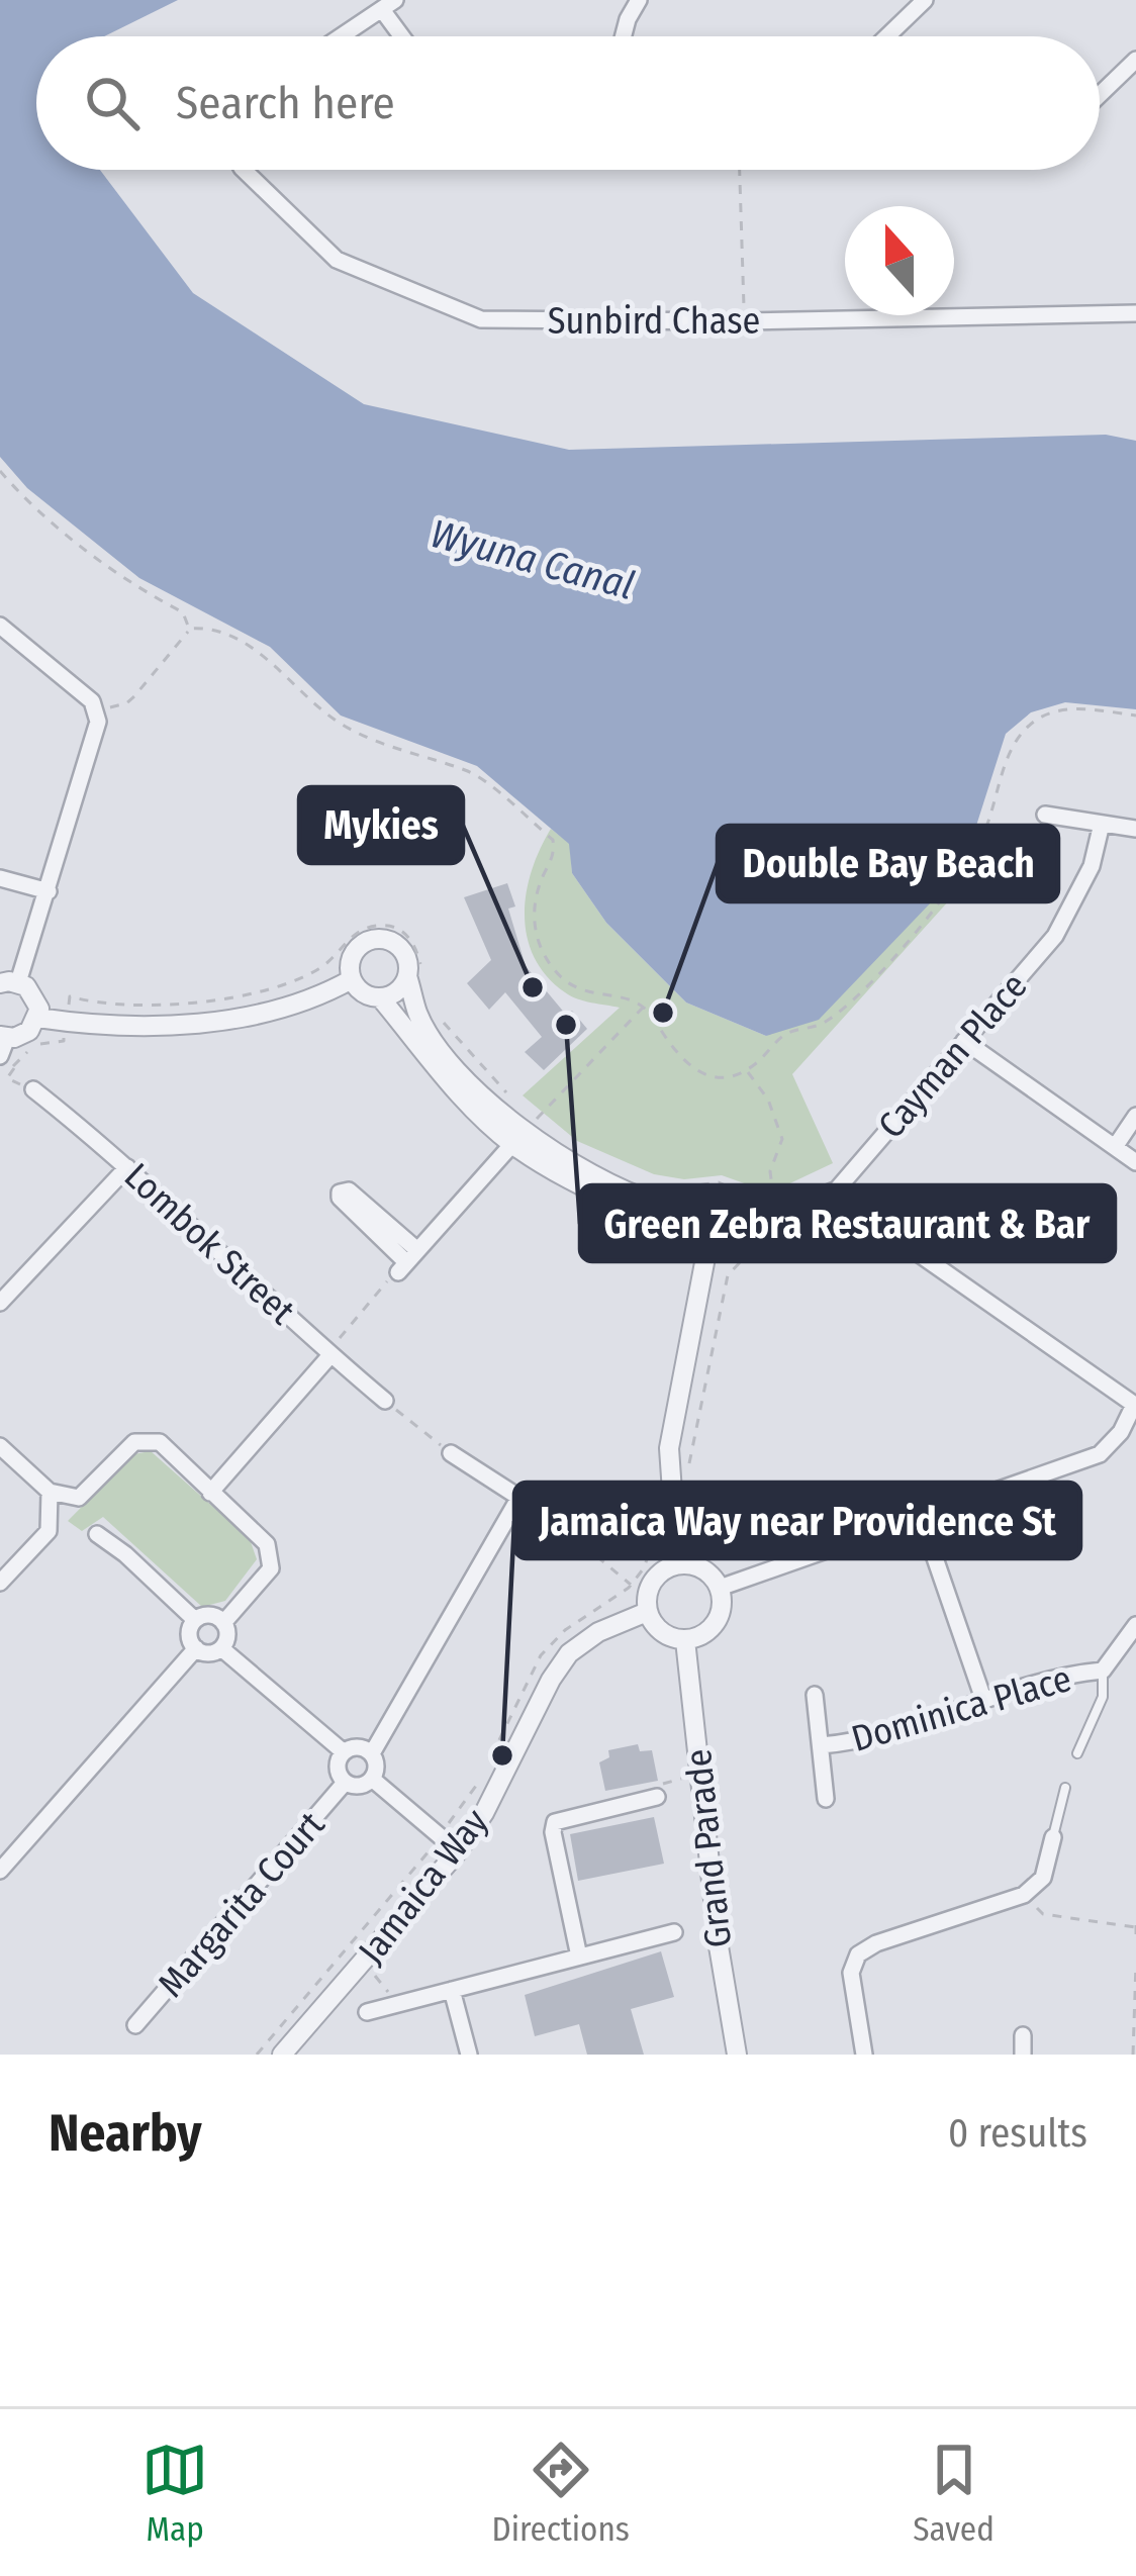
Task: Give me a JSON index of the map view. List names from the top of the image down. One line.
{"streets":{"street":["Sunbird Chase","Cayman Place","Lombok Street","Dominica Place","Grand Parade","Jamaica Way","Margarita Court"]},"crossings":[["Grand Parade","Jamaica Way"]],"water":["Wyuna Canal"],"places":["Mykies","Double Bay Beach","Green Zebra Restaurant & Bar","Jamaica Way near Providence St"],"north":"top","page":{"search":"Search here","heading":["Nearby","0 results"],"nav":["Map","Directions","Saved"]}}
